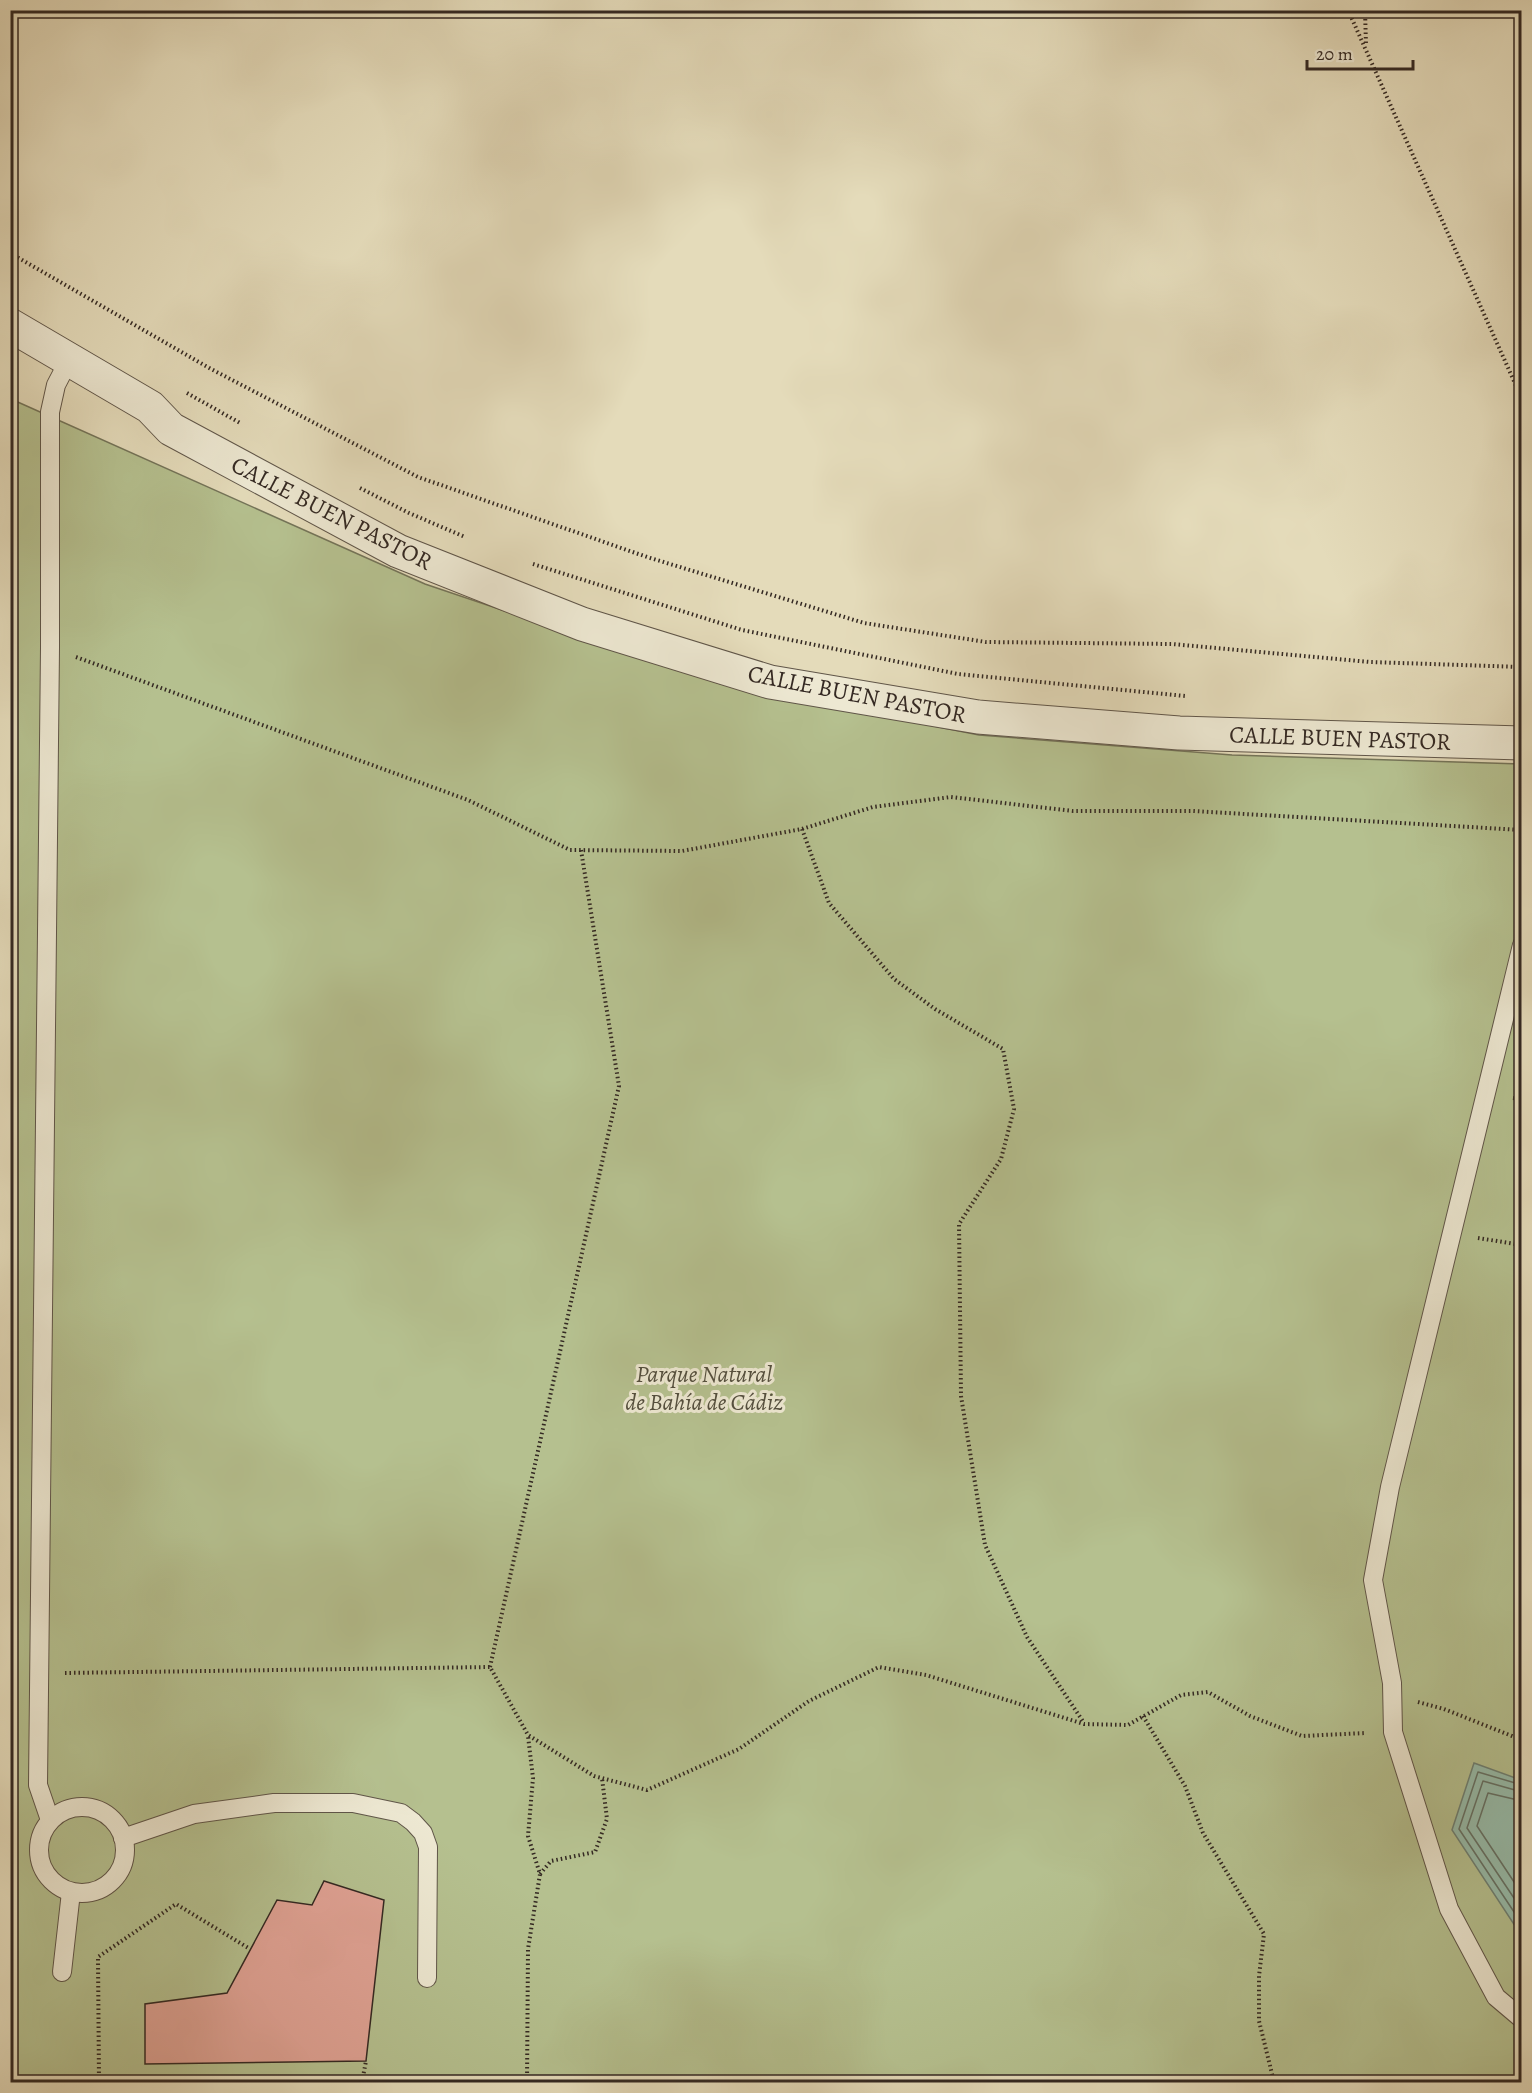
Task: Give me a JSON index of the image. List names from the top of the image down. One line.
{"streets":{"street":["CALLE BUEN PASTOR"]},"parks":["Parque Natural de Bahía de Cádiz"],"scale_bar":"20 m"}
